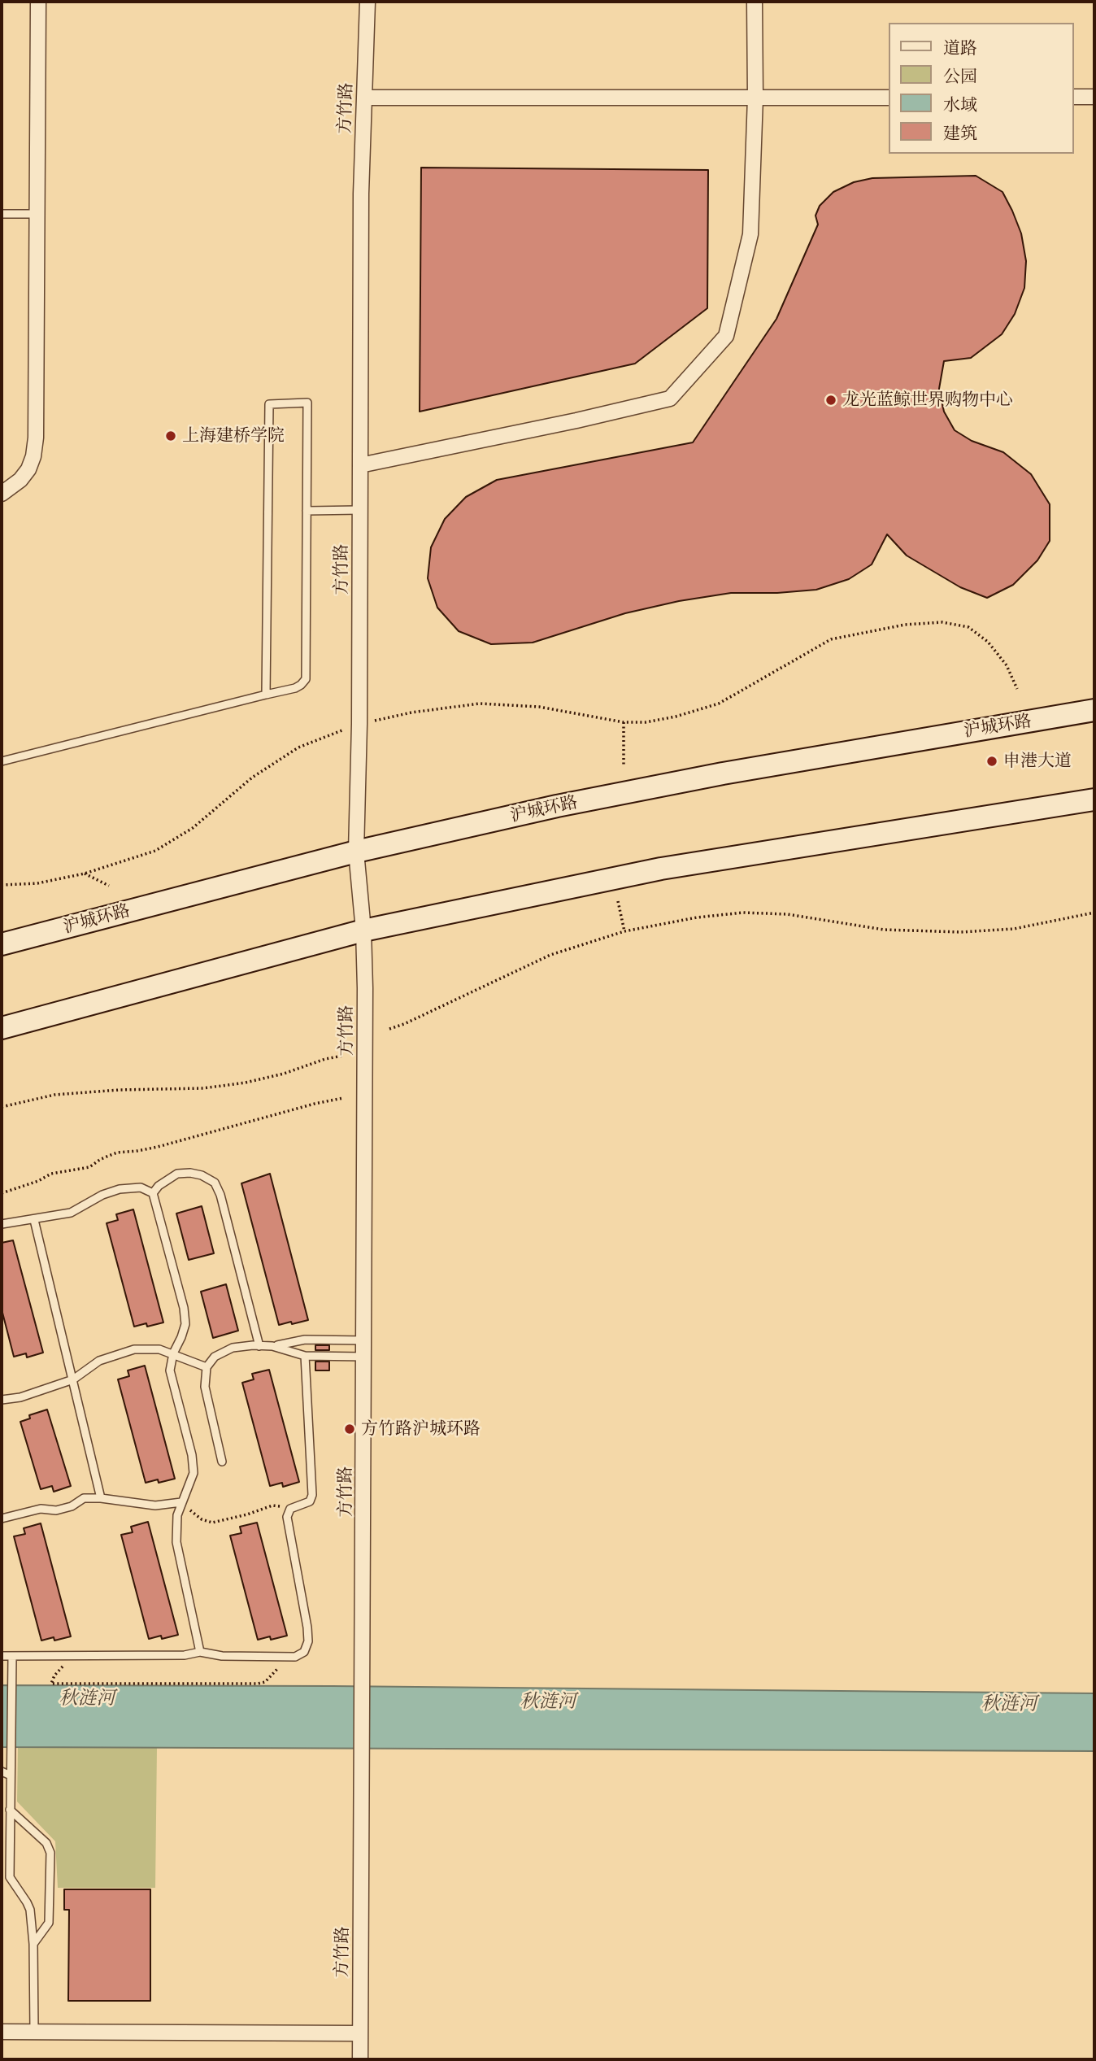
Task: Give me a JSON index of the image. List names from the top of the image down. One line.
{"streets":{"main road":["沪城环路"],"street":["方竹路"]},"crossings":[["方竹路","沪城环路"]],"water":["秋涟河"],"places":["龙光蓝鲸世界购物中心","上海建桥学院","申港大道","方竹路沪城环路"],"legend":["道路","公园","水域","建筑"]}
